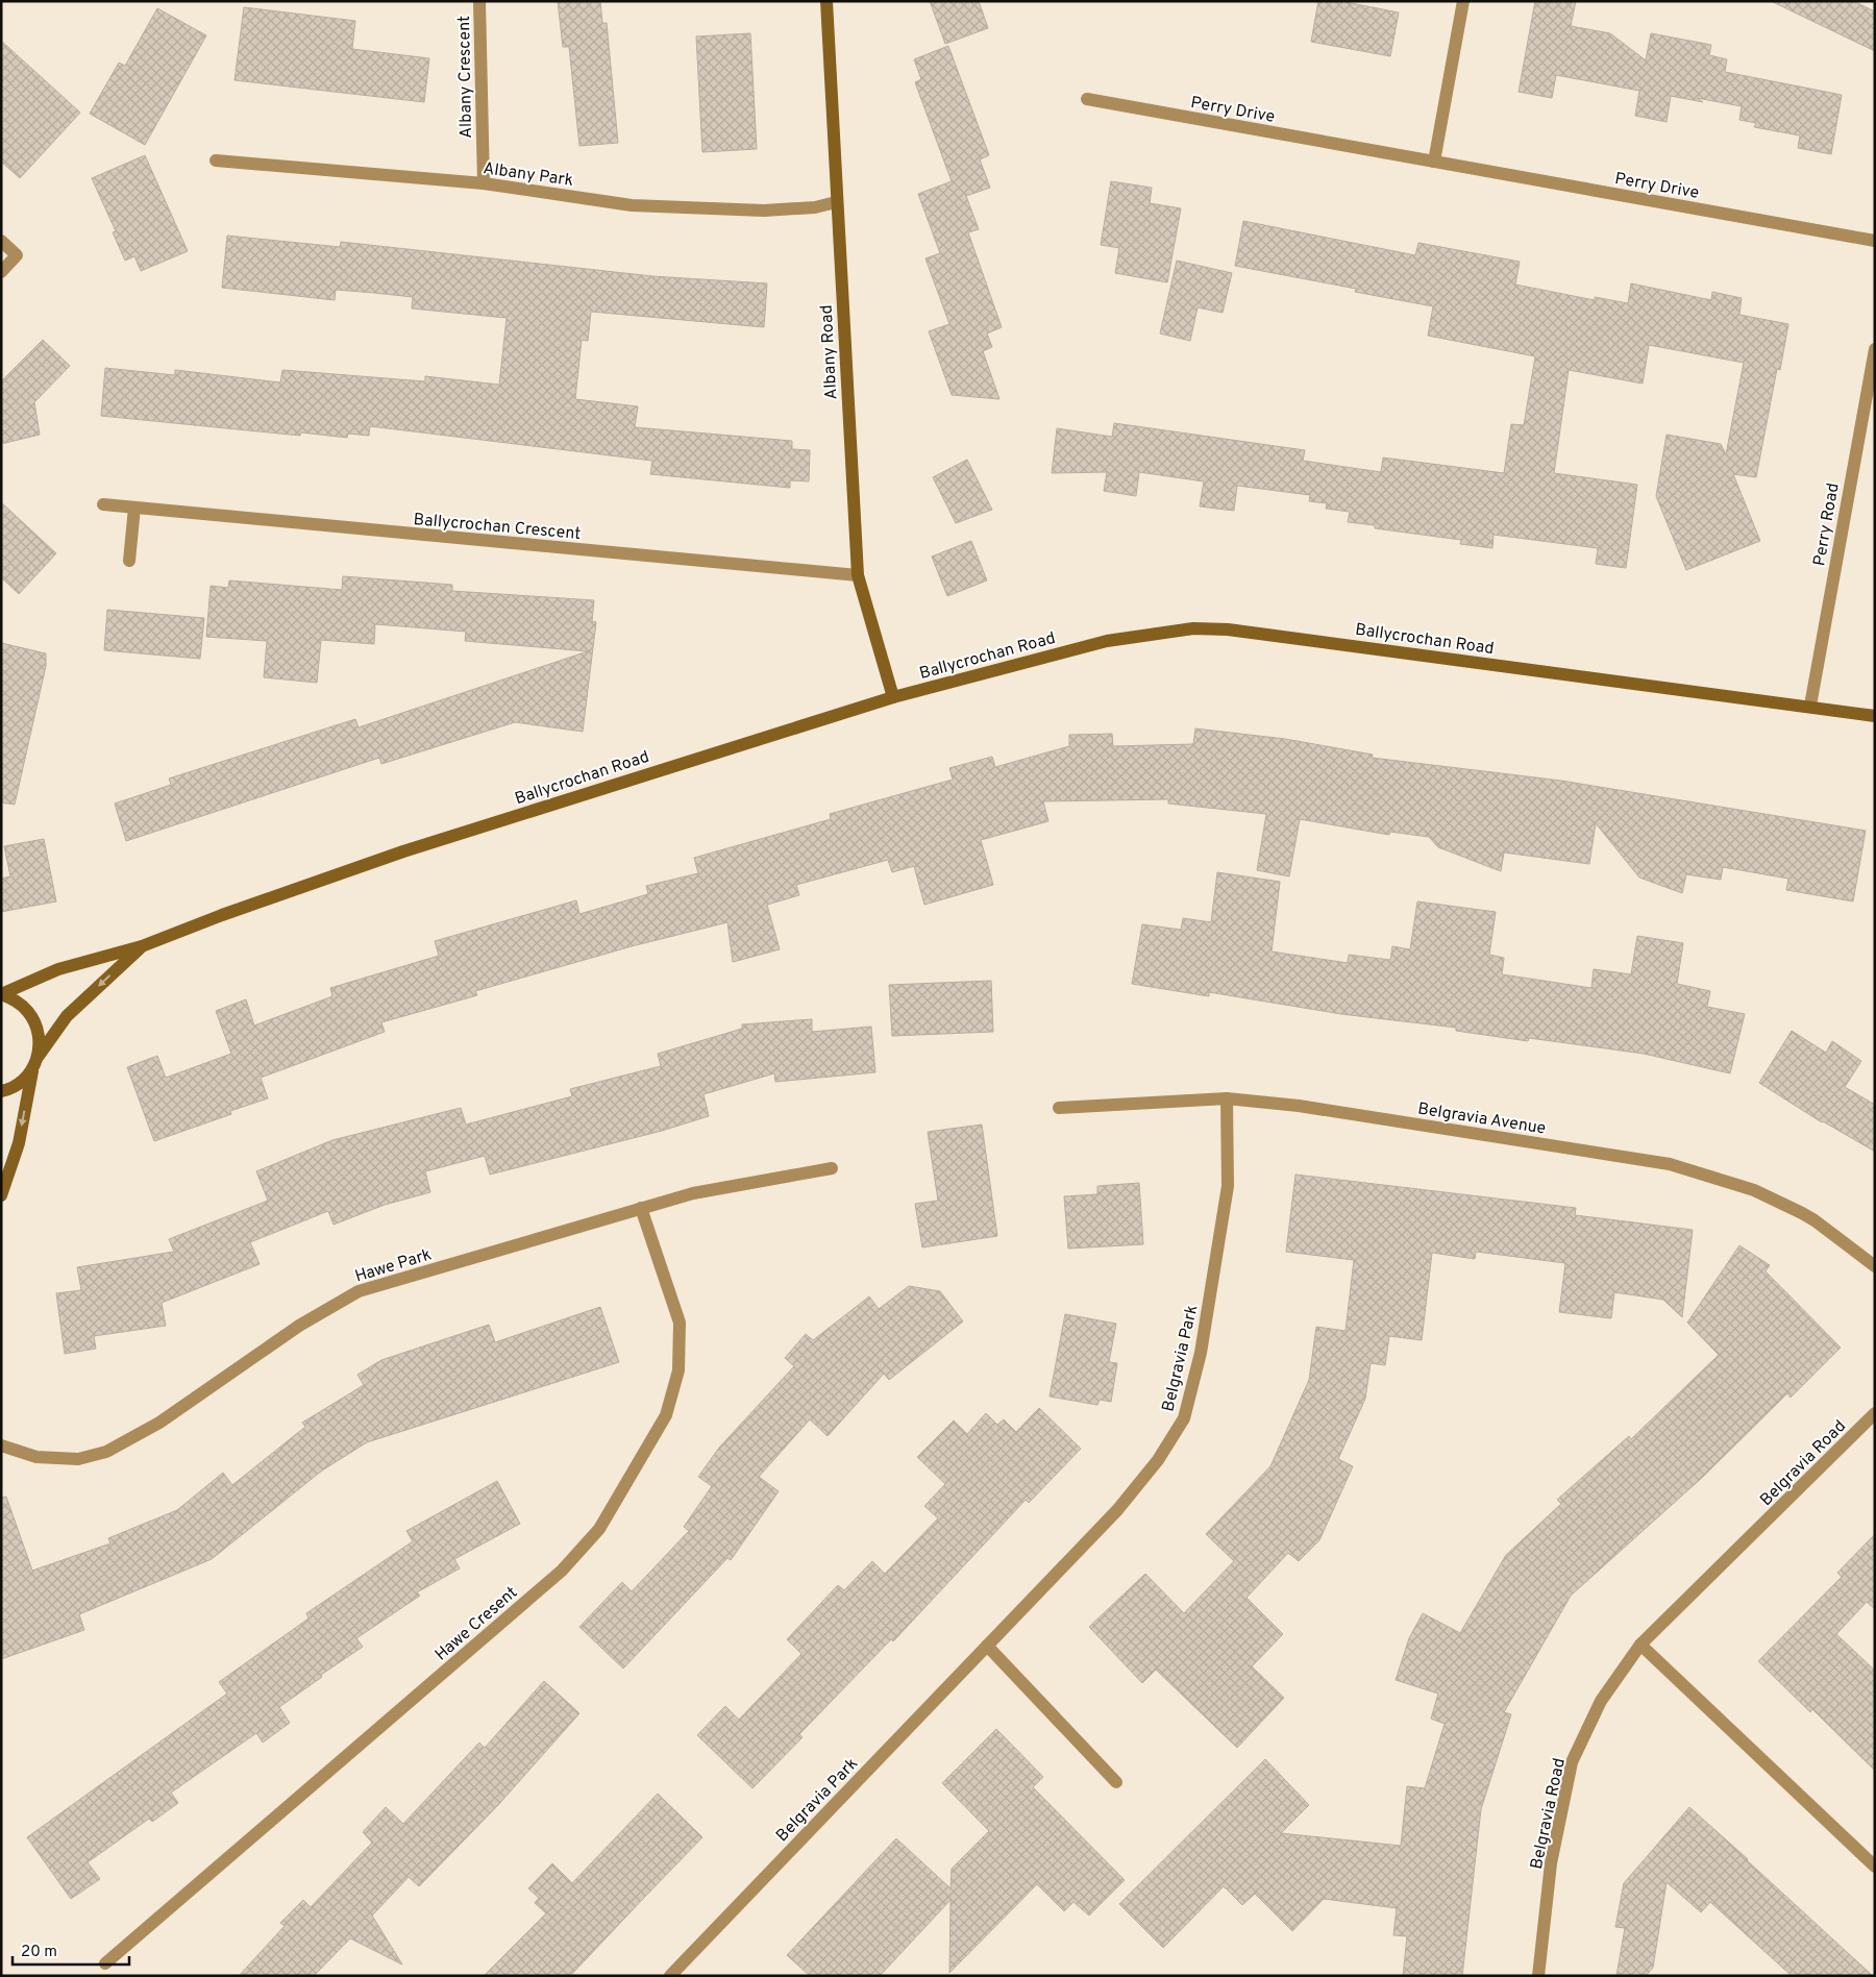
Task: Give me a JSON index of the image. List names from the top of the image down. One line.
{"streets":{"street":["Albany Crescent","Perry Drive","Albany Park","Albany Road","Perry Road","Ballycrochan Crescent","Ballycrochan Road","Belgravia Avenue","Hawe Park","Belgravia Park","Belgravia Road","Hawe Cresent"]},"crossings":[["Albany Crescent","Albany Park"],["Albany Park","Albany Road"],["Albany Road","Ballycrochan Crescent"],["Albany Road","Ballycrochan Road"],["Perry Road","Ballycrochan Road"],["Belgravia Avenue","Belgravia Park"],["Hawe Park","Hawe Cresent"]],"scale_bar":"20 m"}
